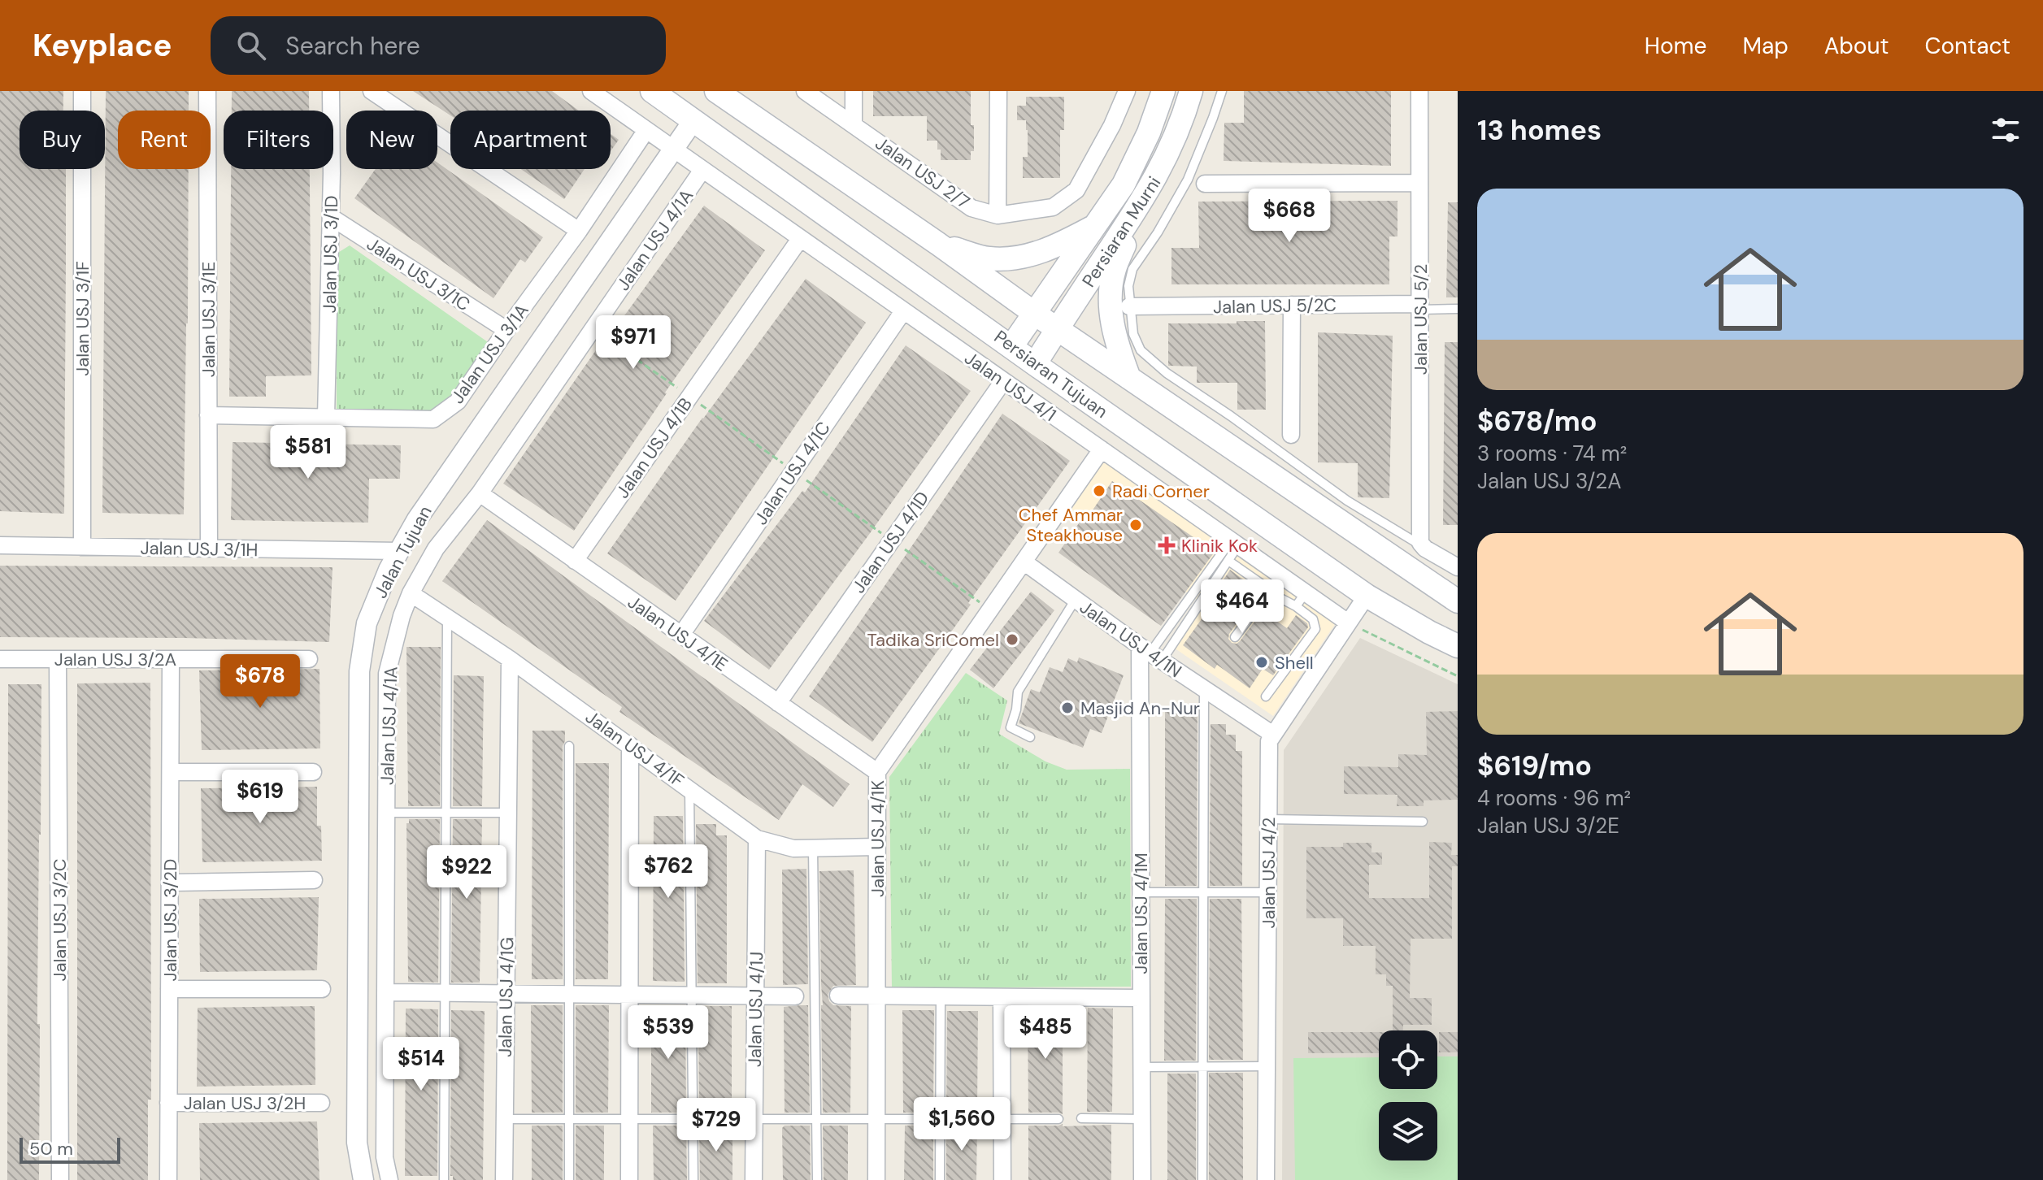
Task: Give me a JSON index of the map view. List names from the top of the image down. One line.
{"streets":{"main road":["Persiaran Murni","Persiaran Tujuan"],"street":["Jalan USJ 2/7","Jalan USJ 4/1A","Jalan USJ 3/1D","Jalan USJ 3/1C","Jalan USJ 5/2C","Jalan USJ 3/1F","Jalan USJ 3/1E","Jalan USJ 5/2","Jalan USJ 3/1A","Jalan USJ 4/1","Jalan USJ 4/1B","Jalan USJ 4/1C","Jalan USJ 4/1D","Jalan USJ 3/1H","Jalan Tujuan","Jalan USJ 4/1E","Jalan USJ 4/1N","Jalan USJ 3/2A","Jalan USJ 4/1F","Jalan USJ 4/1K","Jalan USJ 4/2","Jalan USJ 4/1M","Jalan USJ 3/2C","Jalan USJ 3/2D","Jalan USJ 4/1G","Jalan USJ 4/1J","Jalan USJ 3/2H"]},"crossings":[["Persiaran Murni","Persiaran Tujuan"],["Jalan USJ 4/1A","Jalan USJ 4/1"],["Jalan USJ 4/1A","Jalan USJ 4/1E"],["Jalan USJ 4/1A","Jalan USJ 4/1F"],["Jalan USJ 3/1D","Jalan USJ 3/1C"],["Jalan USJ 3/1D","Jalan USJ 3/1A"],["Jalan USJ 3/1C","Jalan USJ 3/1A"],["Jalan USJ 5/2C","Jalan USJ 5/2"],["Jalan USJ 3/1F","Jalan USJ 3/1H"],["Jalan USJ 3/1E","Jalan USJ 3/1A"],["Jalan USJ 3/1E","Jalan USJ 3/1H"],["Jalan USJ 3/1A","Jalan USJ 4/1"],["Persiaran Tujuan","Jalan Tujuan"],["Persiaran Tujuan","Jalan USJ 4/2"],["Jalan USJ 4/1","Jalan USJ 4/1B"],["Jalan USJ 4/1","Jalan USJ 4/1C"],["Jalan USJ 4/1","Jalan USJ 4/1D"],["Jalan USJ 4/1","Jalan Tujuan"],["Jalan USJ 4/1","Jalan USJ 4/1K"],["Jalan USJ 4/1","Jalan USJ 4/2"],["Jalan USJ 4/1B","Jalan USJ 4/1E"],["Jalan USJ 4/1C","Jalan USJ 4/1E"],["Jalan USJ 4/1D","Jalan USJ 4/1E"],["Jalan USJ 3/1H","Jalan Tujuan"],["Jalan USJ 4/1E","Jalan USJ 4/1K"],["Jalan USJ 4/1N","Jalan USJ 4/1K"],["Jalan USJ 4/1N","Jalan USJ 4/2"],["Jalan USJ 4/1N","Jalan USJ 4/1M"],["Jalan USJ 3/2A","Jalan USJ 3/2C"],["Jalan USJ 3/2A","Jalan USJ 3/2D"],["Jalan USJ 4/1F","Jalan USJ 4/1K"],["Jalan USJ 4/1F","Jalan USJ 4/1G"],["Jalan USJ 4/1F","Jalan USJ 4/1J"],["Jalan USJ 3/2D","Jalan USJ 3/2H"]],"places":{"other":["Radi Corner","Chef Ammar Steakhouse","Tadika SriComel","Shell","Masjid An-Nur"],"health":["Klinik Kok"]},"scale_bar":"50 m","page":{"header":"Keyplace","search":"Search here","nav":["Home","Map","About","Contact"],"heading":"13 homes","chip":["Buy","Rent","Filters","New","Apartment"],"list":[{"name":"$678/mo","note":"3 rooms · 74 m² · Jalan USJ 3/2A"},{"name":"$619/mo","note":"4 rooms · 96 m² · Jalan USJ 3/2E"}],"price":["$668","$971","$581","$464","$678","$619","$762","$922","$539","$485","$514","$1,560","$729"],"scale":"50 m"}}
